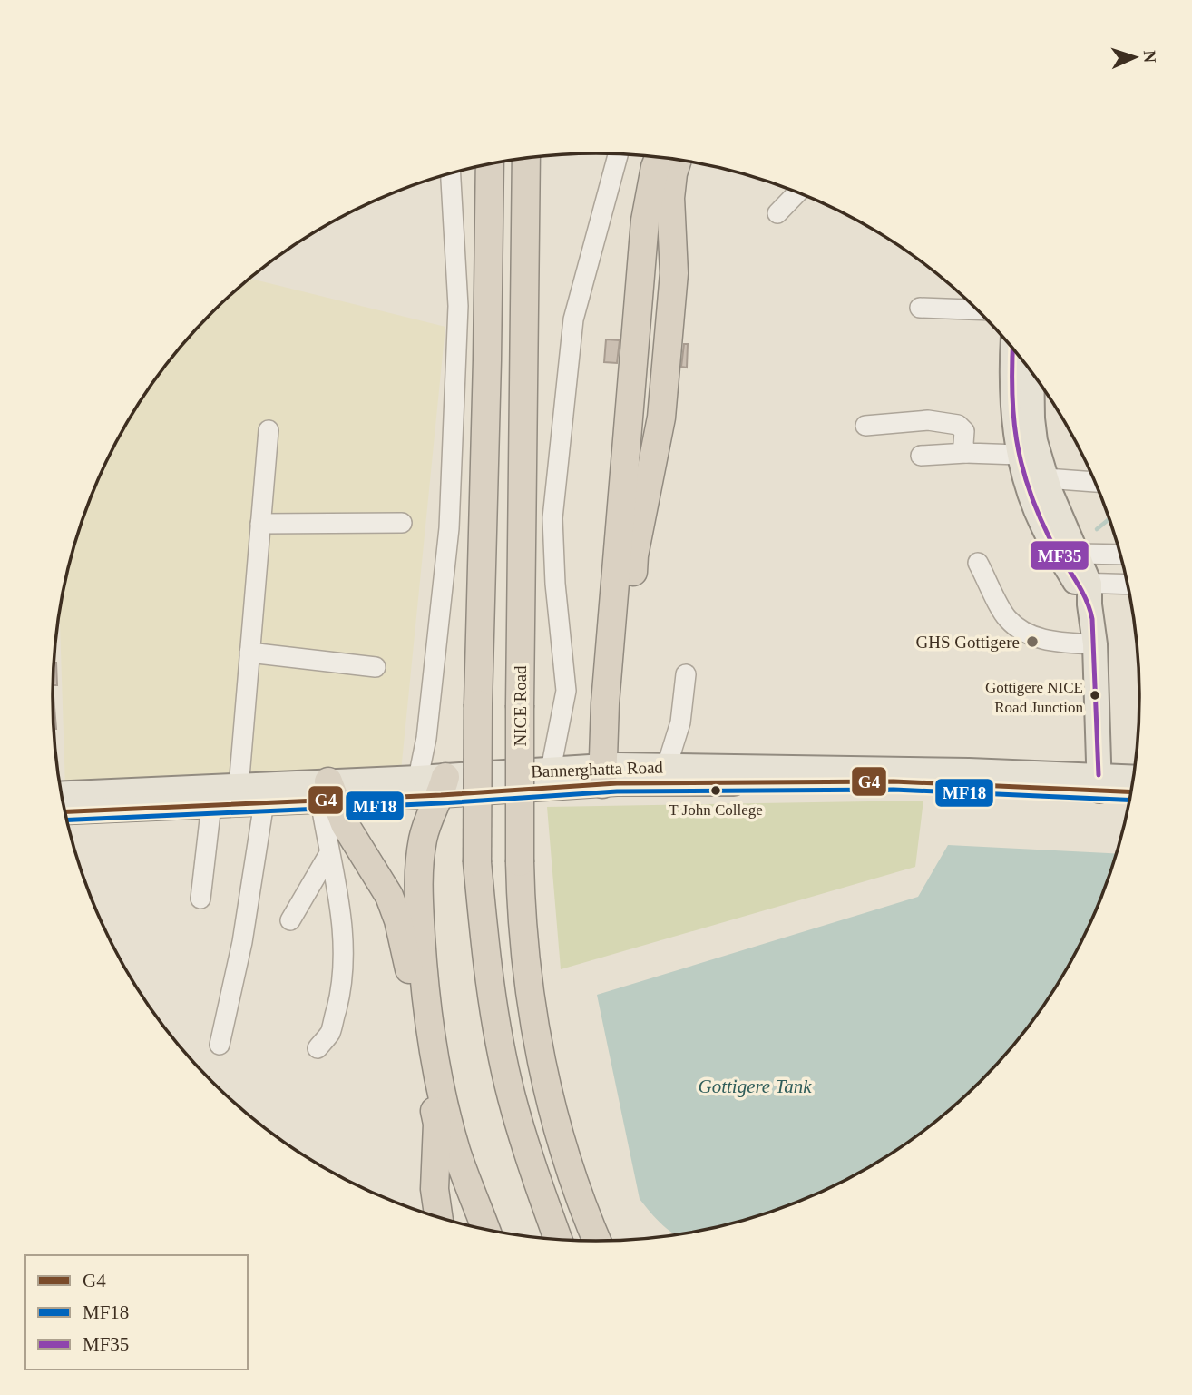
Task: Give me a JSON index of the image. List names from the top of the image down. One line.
{"streets":{"highway":["NICE Road"],"main road":["Bannerghatta Road"]},"water":["Gottigere Tank"],"places":["GHS Gottigere","Gottigere NICE Road Junction","T John College"],"lines":["transit line MF35","transit line G4","transit line MF18"],"legend":["G4","MF18","MF35"],"north":"right"}
